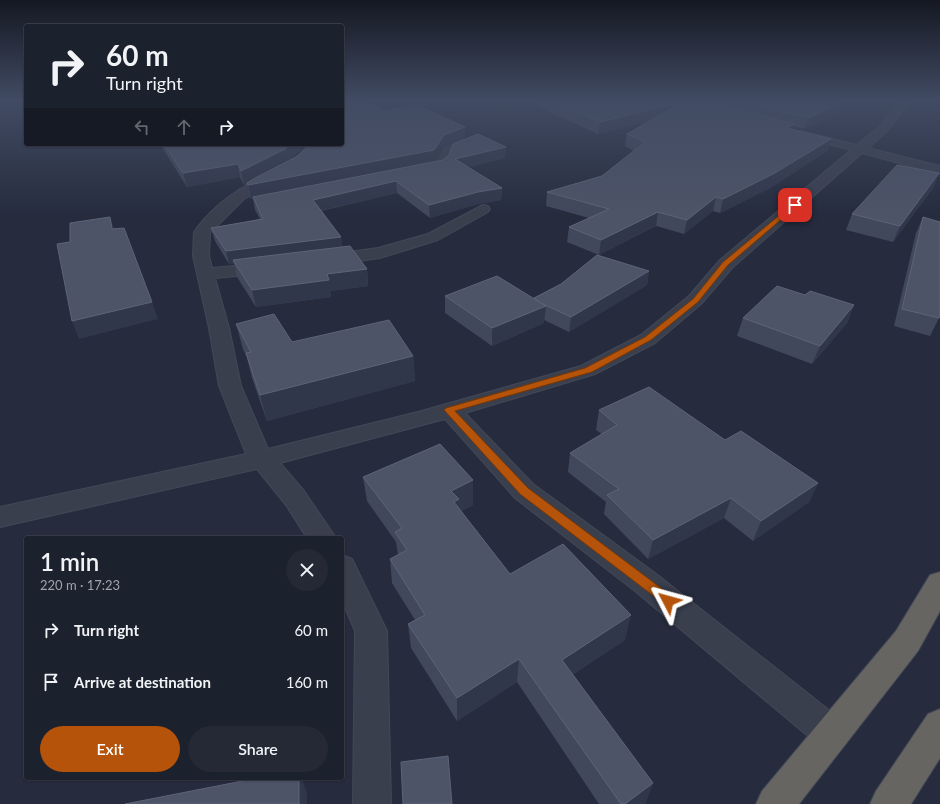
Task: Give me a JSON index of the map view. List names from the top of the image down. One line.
{"page":{"turn":["60 m","Turn right"],"heading":["1 min","220 m · 17:23"],"list":[{"name":"Turn right","value":"60 m"},{"name":"Arrive at destination","value":"160 m"}],"buttons":["Exit","Share"]}}
